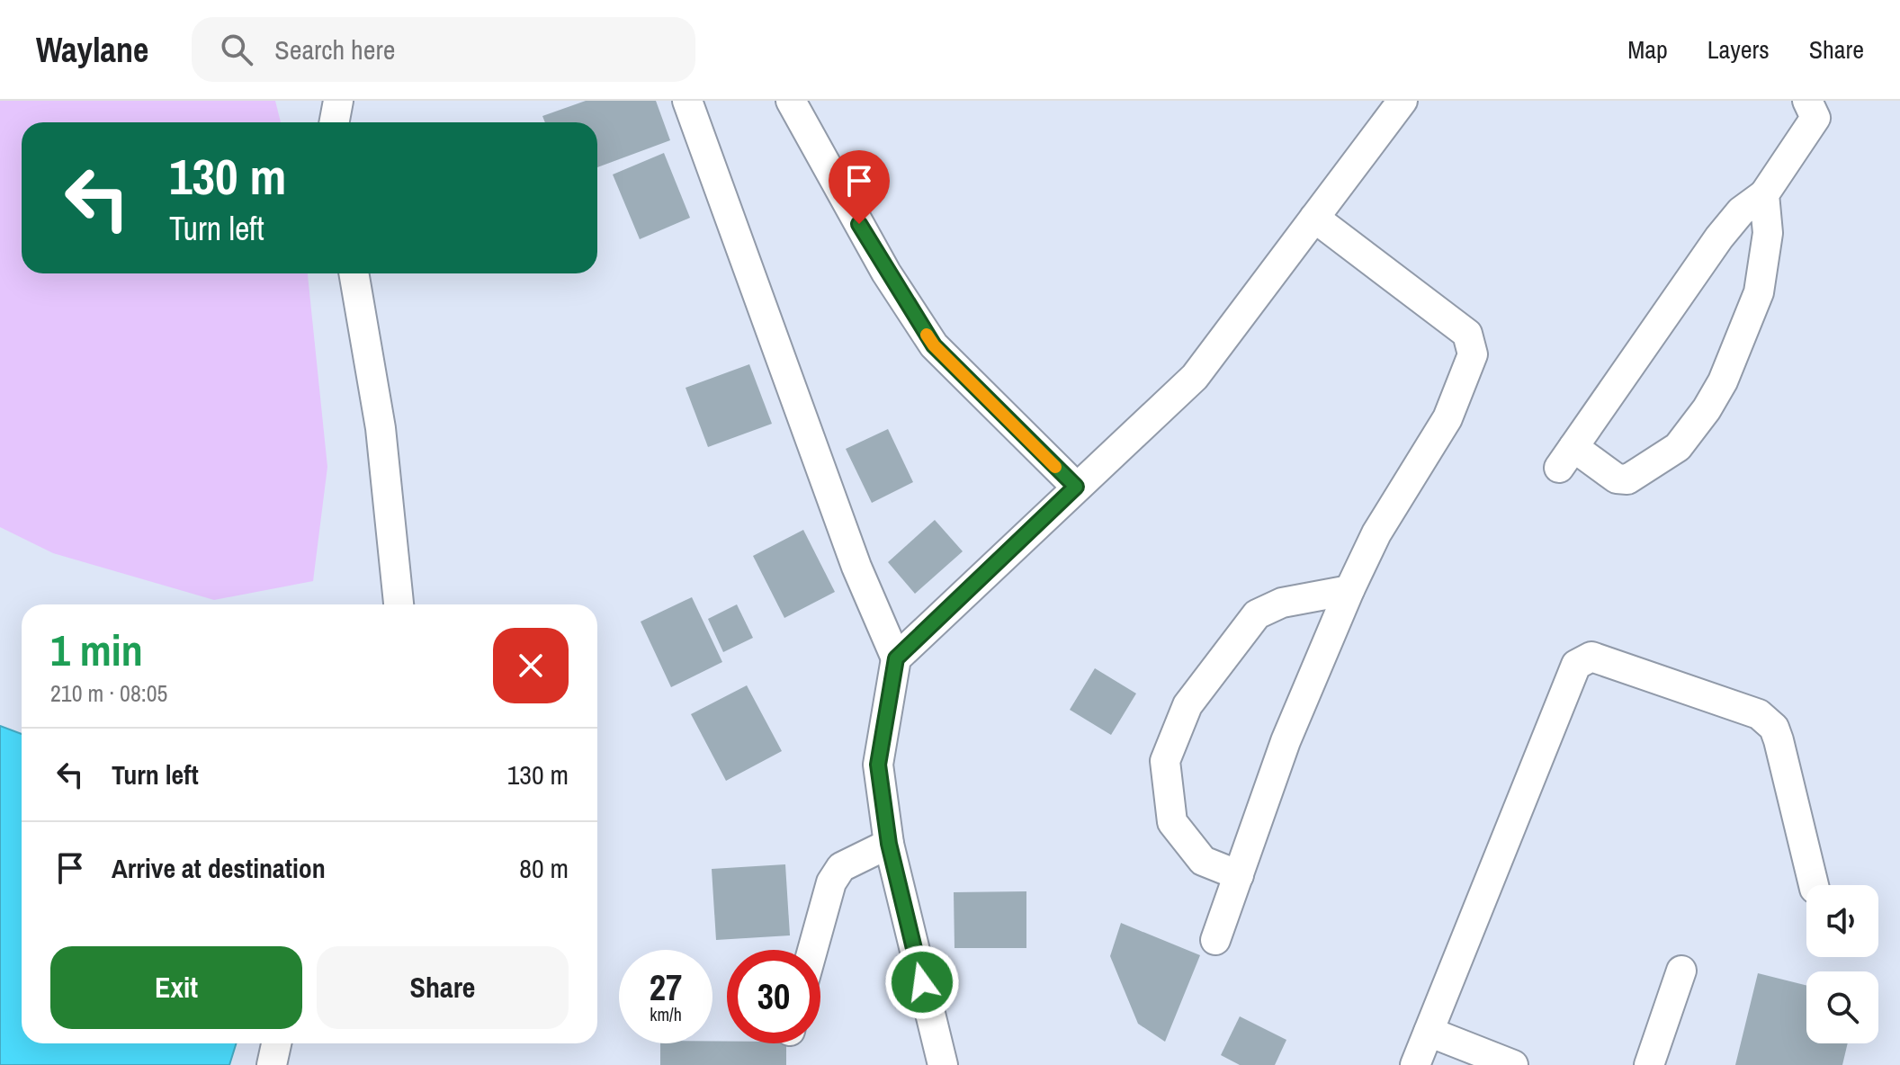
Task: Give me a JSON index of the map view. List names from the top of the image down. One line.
{"page":{"header":"Waylane","search":"Search here","nav":["Map","Layers","Share"],"turn":["130 m","Turn left"],"heading":["1 min","210 m · 08:05"],"list":[{"name":"Turn left","value":"130 m"},{"name":"Arrive at destination","value":"80 m"}],"buttons":["Exit","Share"],"speed":"27 km/h","limit":"30"}}
